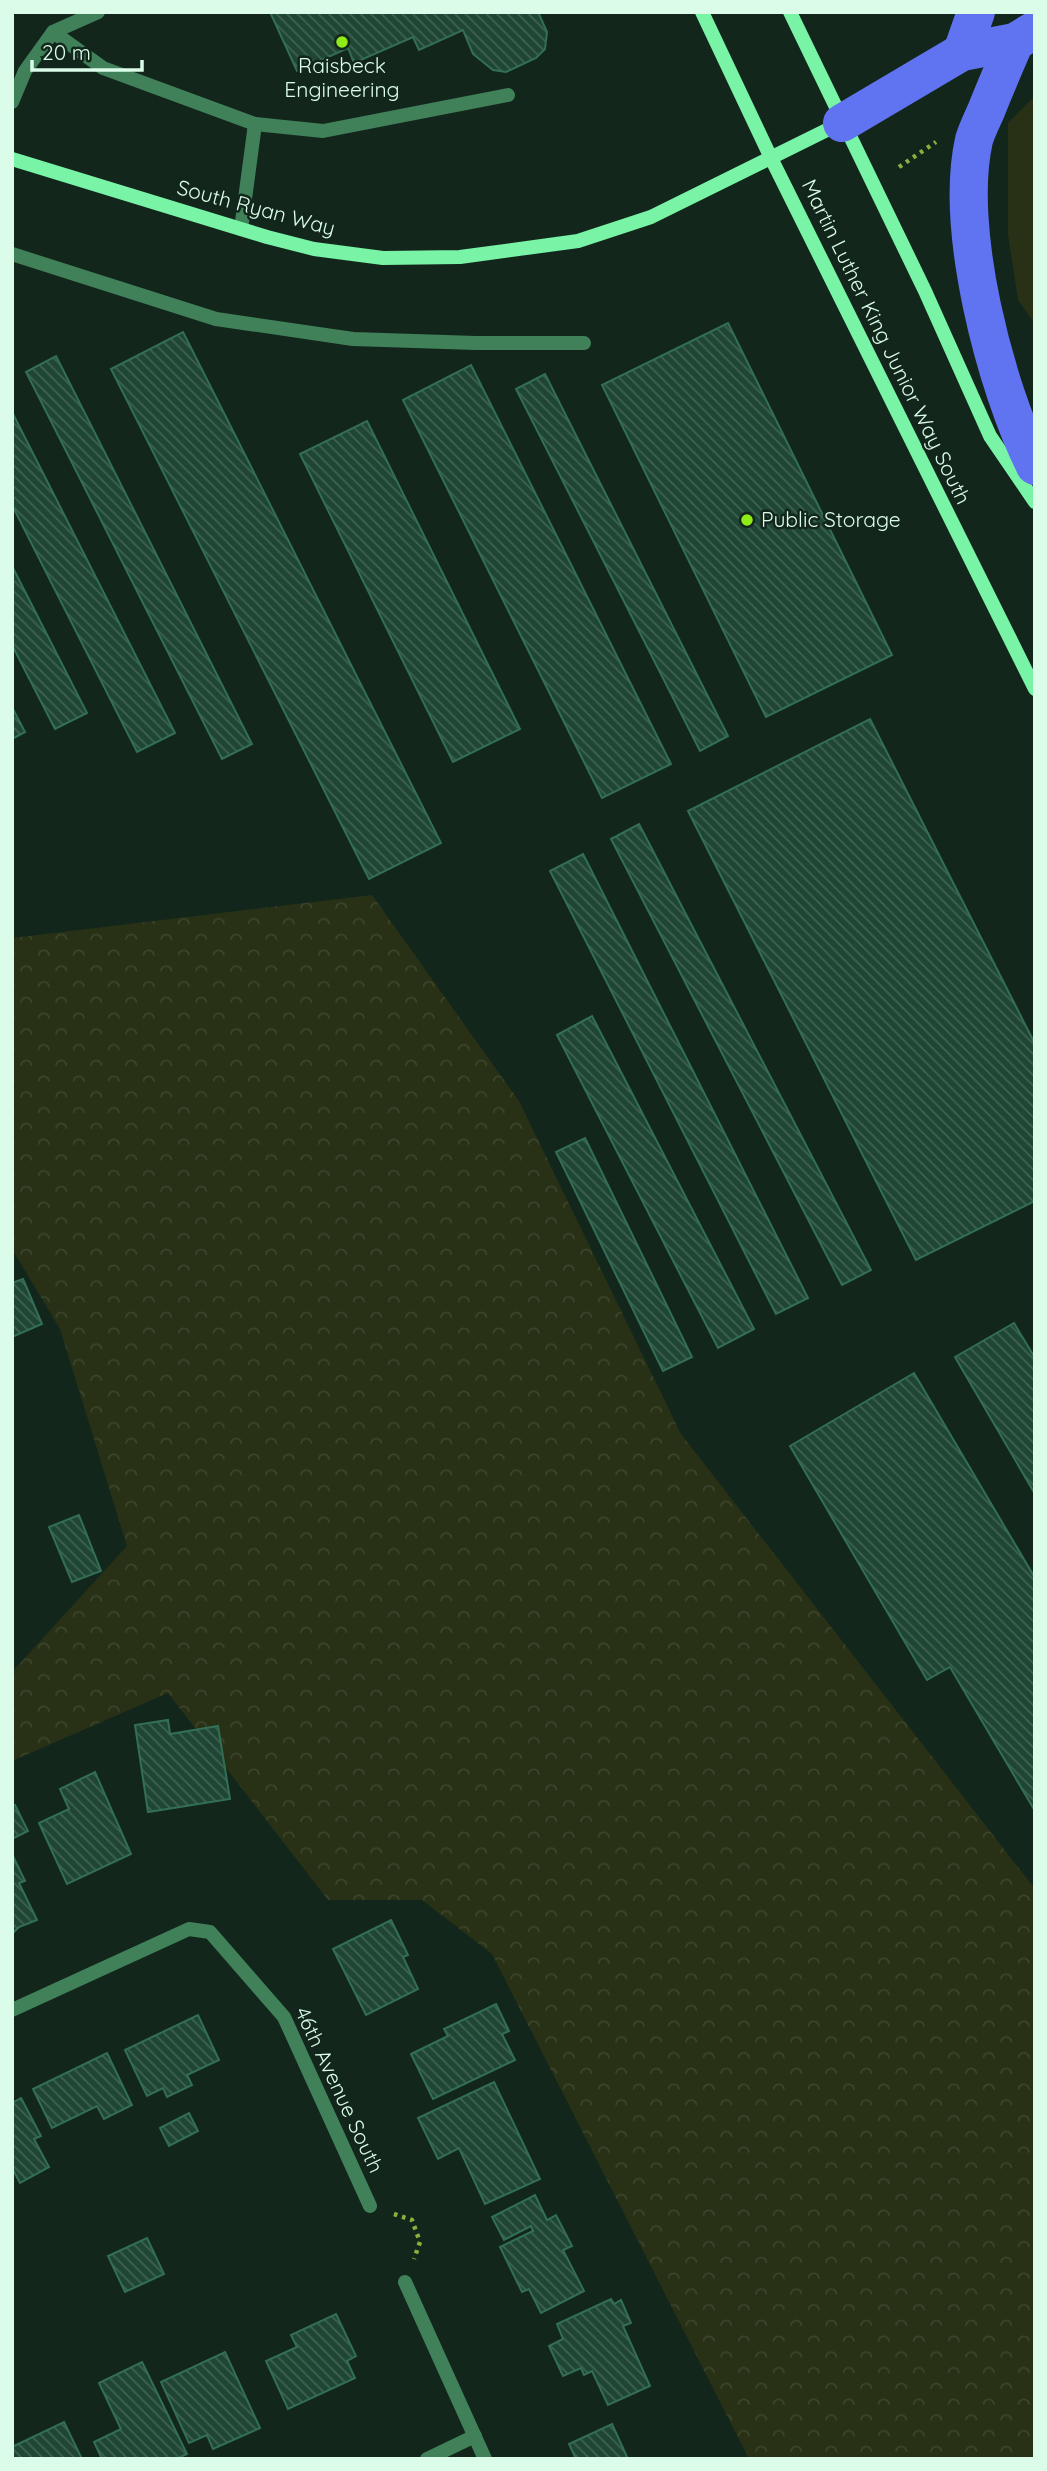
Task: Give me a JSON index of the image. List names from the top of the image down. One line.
{"streets":{"main road":["South Ryan Way","Martin Luther King Junior Way South"],"street":["46th Avenue South"]},"crossings":[["South Ryan Way","Martin Luther King Junior Way South"]],"places":["Raisbeck Engineering","Public Storage"],"scale_bar":"20 m"}
